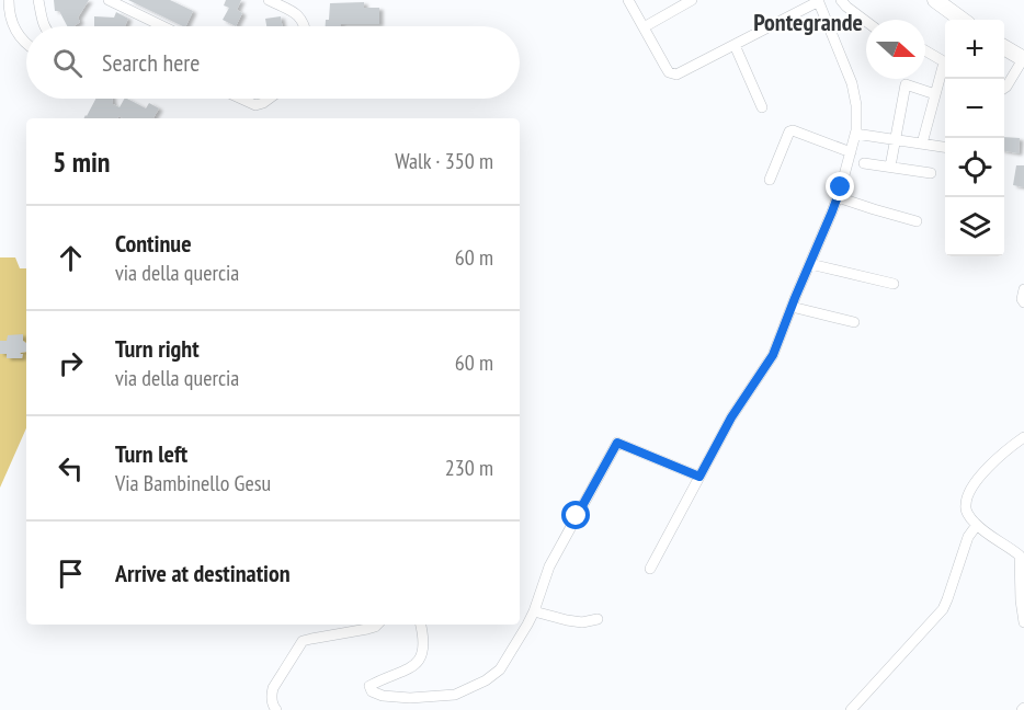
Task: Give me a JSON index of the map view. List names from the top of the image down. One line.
{"districts":["Pontegrande"],"north":"right","page":{"map_buttons":["+","−"],"search":"Search here","heading":["5 min","Walk · 350 m"],"list":[["Continue","via della quercia","60 m"],["Turn right","via della quercia","60 m"],["Turn left","Via Bambinello Gesu","230 m"],"Arrive at destination"]}}
